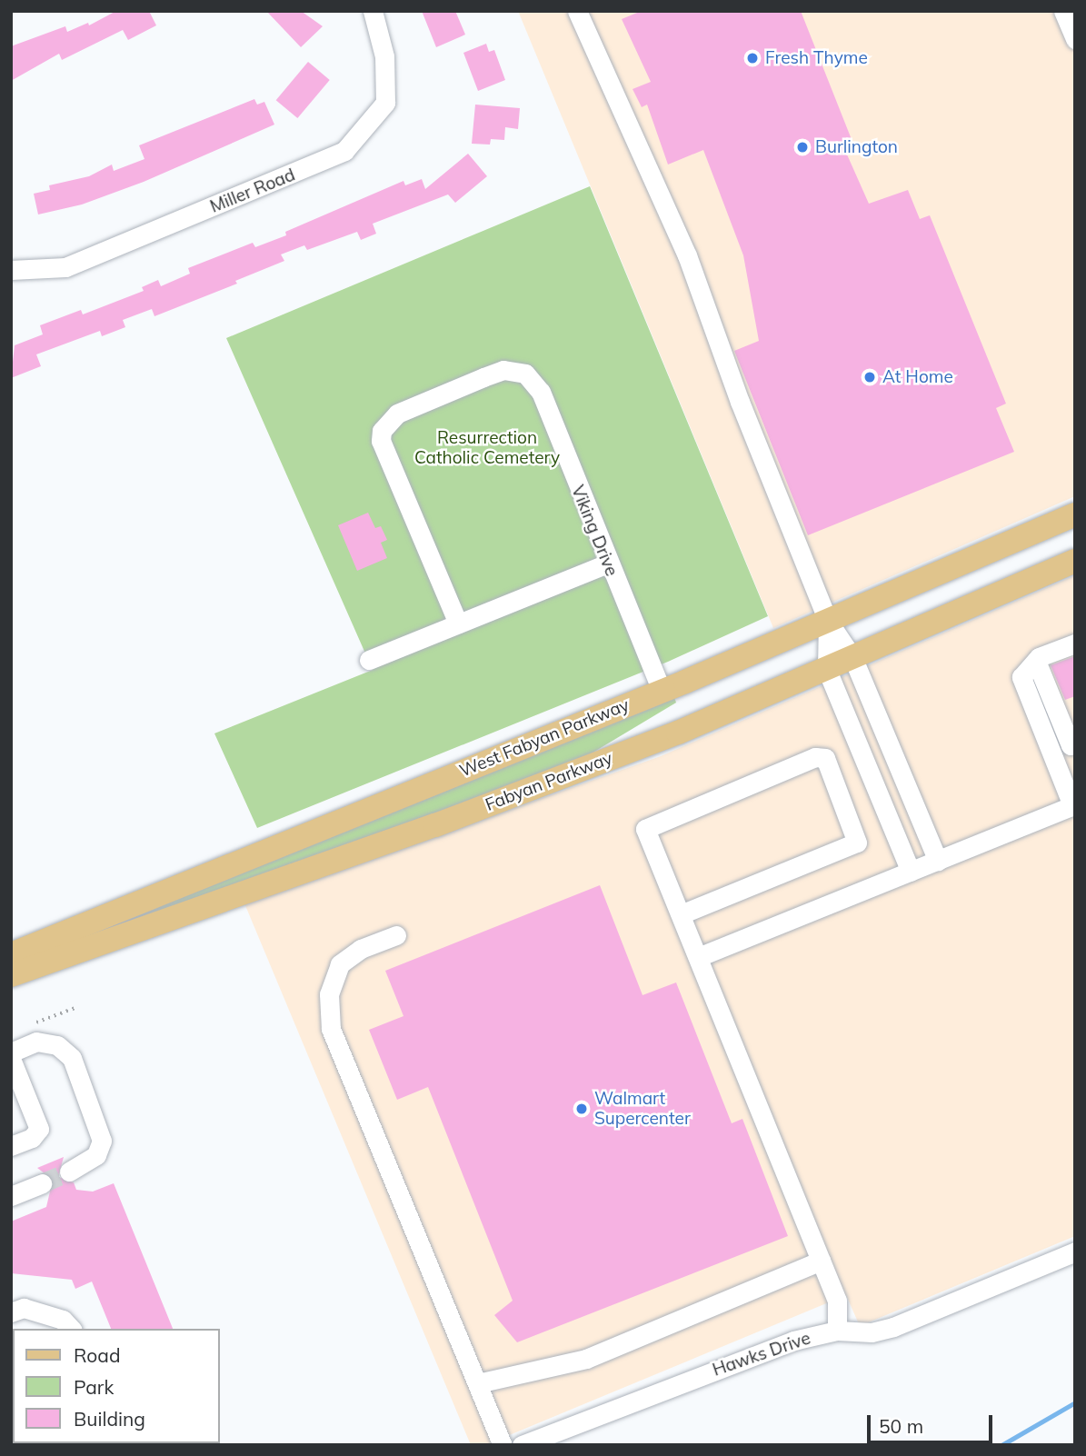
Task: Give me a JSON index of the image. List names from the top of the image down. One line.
{"streets":{"main road":["West Fabyan Parkway","Fabyan Parkway"],"street":["Miller Road","Viking Drive","Hawks Drive"]},"crossings":[["Viking Drive","West Fabyan Parkway"]],"parks":["Resurrection Catholic Cemetery"],"places":["Fresh Thyme","Burlington","At Home","Walmart Supercenter"],"legend":["Road","Park","Building"],"scale_bar":"50 m"}
